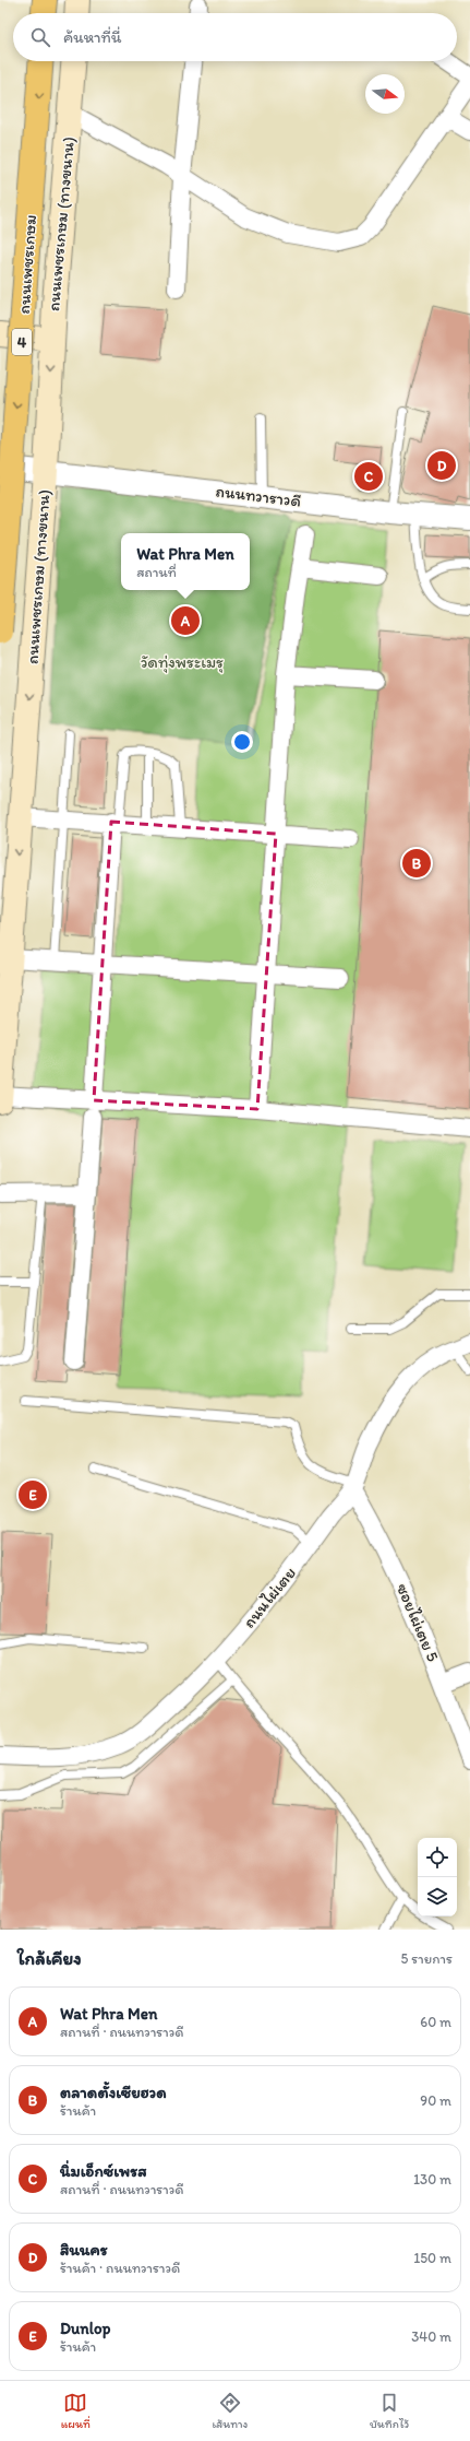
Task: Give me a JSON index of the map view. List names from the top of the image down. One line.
{"streets":{"highway":["ถนนเพชรเกษม","4"],"main road":["ถนนเพชรเกษม (ทางขนาน)"],"street":["ถนนทวาราวดี","ถนนไผ่เตย","ซอยไผ่เตย 5"]},"crossings":[["ถนนเพชรเกษม (ทางขนาน)","ถนนทวาราวดี"],["ถนนไผ่เตย","ซอยไผ่เตย 5"]],"one_way":["ถนนเพชรเกษม (ทางขนาน)","ถนนเพชรเกษม"],"parks":["วัดทุ่งพระเมรุ"],"north":"right","page":{"search":"ค้นหาที่นี่","pins":["D","C","A","B","E"],"popup":["Wat Phra Men","สถานที่"],"heading":["ใกล้เคียง","5 รายการ"],"list":[{"mark":"A","name":"Wat Phra Men","note":"สถานที่ · ถนนทวาราวดี","value":"60 m"},{"mark":"B","name":"ตลาดตั้งเซียฮวด","note":"ร้านค้า","value":"90 m"},{"mark":"C","name":"นิ่มเอ็กซ์เพรส","note":"สถานที่ · ถนนทวาราวดี","value":"130 m"},{"mark":"D","name":"สินนคร","note":"ร้านค้า · ถนนทวาราวดี","value":"150 m"},{"mark":"E","name":"Dunlop","note":"ร้านค้า","value":"340 m"}],"nav":["แผนที่","เส้นทาง","บันทึกไว้"]}}
